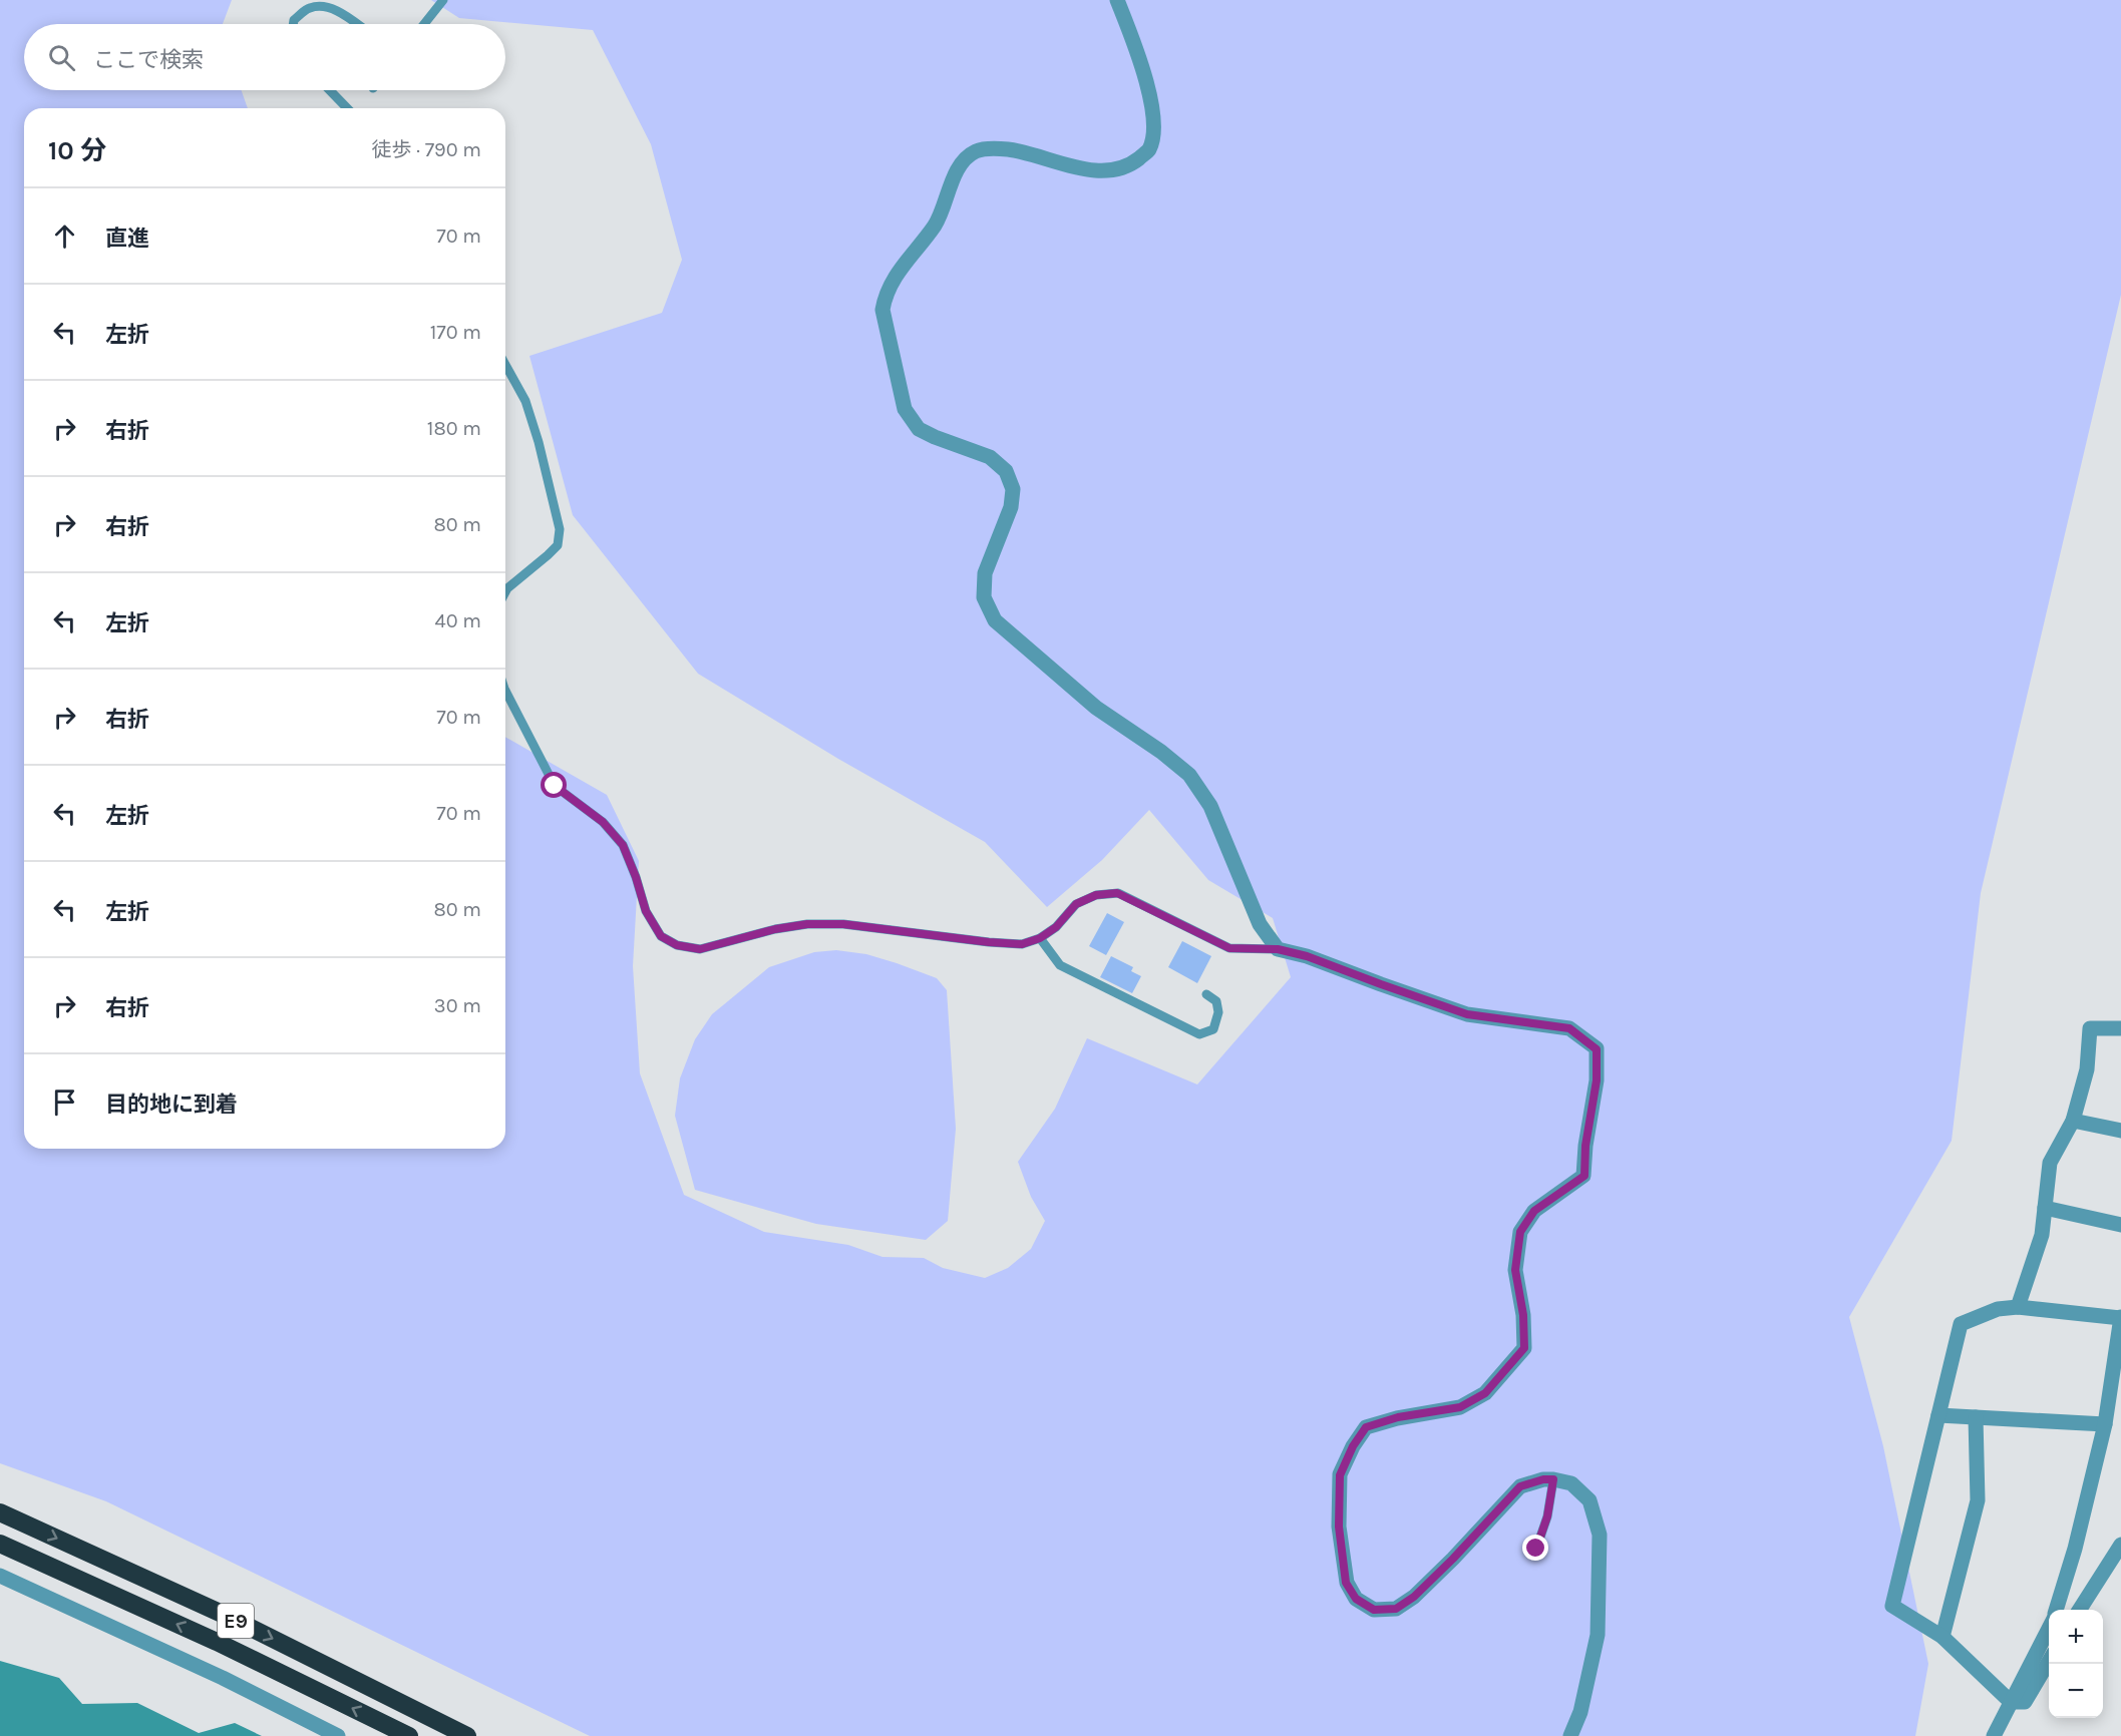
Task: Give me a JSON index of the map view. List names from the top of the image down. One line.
{"streets":{"highway":["E9"]},"page":{"search":"ここで検索","heading":["10 分","徒歩 · 790 m"],"list":[["直進","70 m"],["左折","170 m"],["右折","180 m"],["右折","80 m"],["左折","40 m"],["右折","70 m"],["左折","70 m"],["左折","80 m"],["右折","30 m"],"目的地に到着"],"map_buttons":["+","−"]}}
